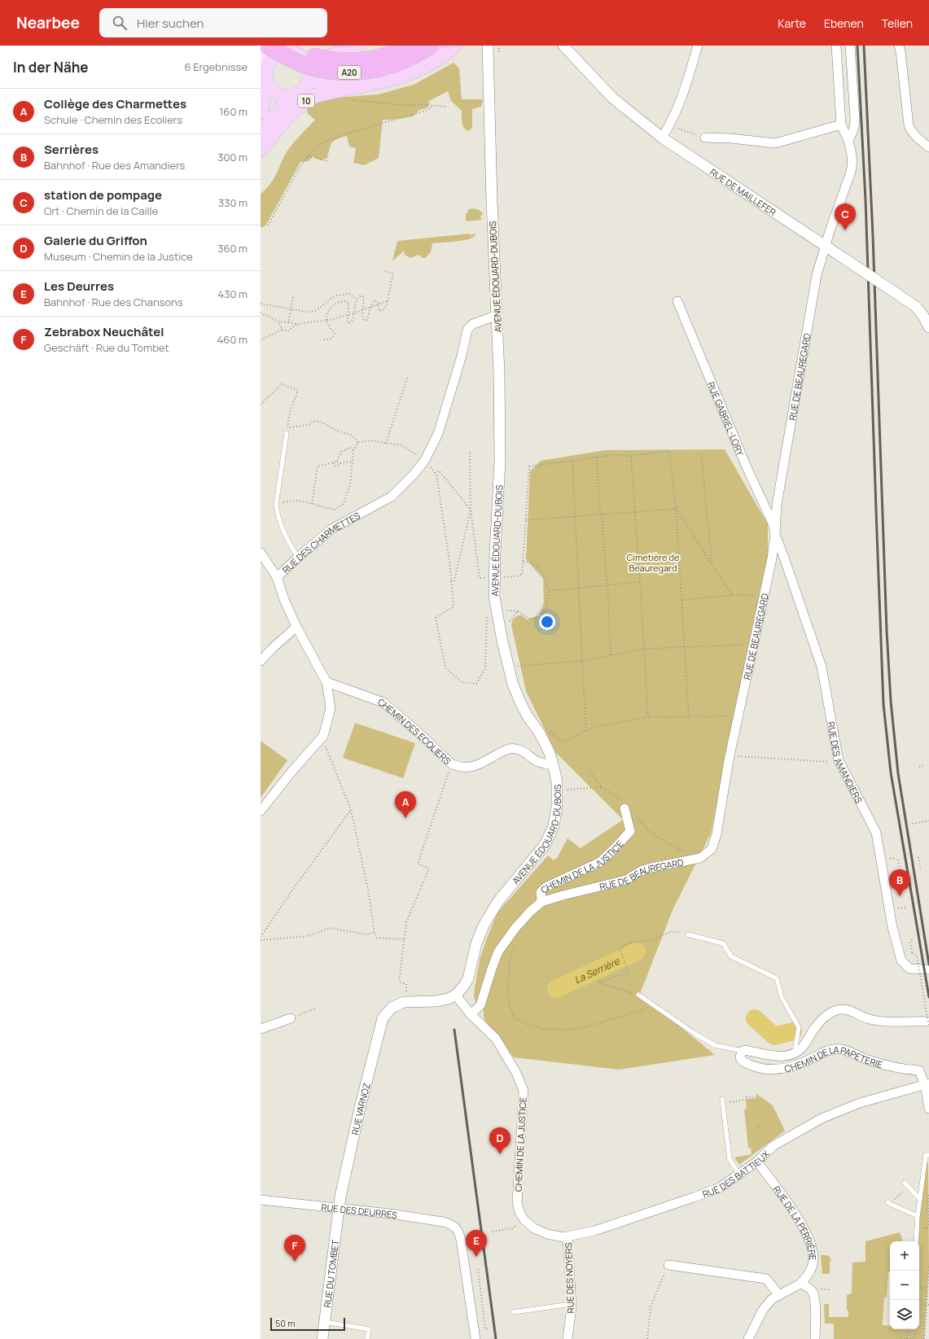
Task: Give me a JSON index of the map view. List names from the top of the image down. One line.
{"streets":{"highway":["A20"],"main road":["10"],"street":["RUE DE MAILLEFER","AVENUE ÉDOUARD-DUBOIS","RUE DE BEAUREGARD","RUE GABRIEL-LORY","RUE DES CHARMETTES","CHEMIN DES ECOLIERS","RUE DES AMANDIERS","CHEMIN DE LA JUSTICE","CHEMIN DE LA PAPETERIE","RUE VARNOZ","RUE DES BATTIEUX","RUE DES DEURRES","RUE DE LA PERRIÈRE","RUE DU TOMBET","RUE DES NOYERS"]},"crossings":[["A20","10"],["RUE DE MAILLEFER","RUE DE BEAUREGARD"],["AVENUE ÉDOUARD-DUBOIS","RUE DES CHARMETTES"],["AVENUE ÉDOUARD-DUBOIS","CHEMIN DES ECOLIERS"],["AVENUE ÉDOUARD-DUBOIS","CHEMIN DE LA JUSTICE"],["AVENUE ÉDOUARD-DUBOIS","RUE VARNOZ"],["RUE DE BEAUREGARD","RUE GABRIEL-LORY"],["RUE DE BEAUREGARD","RUE DES AMANDIERS"],["RUE DE BEAUREGARD","CHEMIN DE LA JUSTICE"],["RUE GABRIEL-LORY","RUE DES AMANDIERS"],["RUE DES CHARMETTES","CHEMIN DES ECOLIERS"],["CHEMIN DE LA JUSTICE","RUE VARNOZ"],["CHEMIN DE LA JUSTICE","RUE DES BATTIEUX"],["CHEMIN DE LA PAPETERIE","RUE DES BATTIEUX"],["RUE VARNOZ","RUE DES DEURRES"],["RUE VARNOZ","RUE DU TOMBET"],["RUE DES BATTIEUX","RUE DE LA PERRIÈRE"],["RUE DES BATTIEUX","RUE DES NOYERS"],["RUE DES DEURRES","RUE DU TOMBET"]],"water":["La Serrière"],"parks":["Cimetière de Beauregard"],"scale_bar":"50 m","page":{"header":"Nearbee","search":"Hier suchen","nav":["Karte","Ebenen","Teilen"],"heading":["In der Nähe","6 Ergebnisse"],"list":[{"mark":"A","name":"Collège des Charmettes","note":"Schule · Chemin des Ecoliers","value":"160 m"},{"mark":"B","name":"Serrières","note":"Bahnhof · Rue des Amandiers","value":"300 m"},{"mark":"C","name":"station de pompage","note":"Ort · Chemin de la Caille","value":"330 m"},{"mark":"D","name":"Galerie du Griffon","note":"Museum · Chemin de la Justice","value":"360 m"},{"mark":"E","name":"Les Deurres","note":"Bahnhof · Rue des Chansons","value":"430 m"},{"mark":"F","name":"Zebrabox Neuchâtel","note":"Geschäft · Rue du Tombet","value":"460 m"}],"pins":["C","A","B","D","E","F"],"map_buttons":["+","−"],"scale":"50 m"}}
